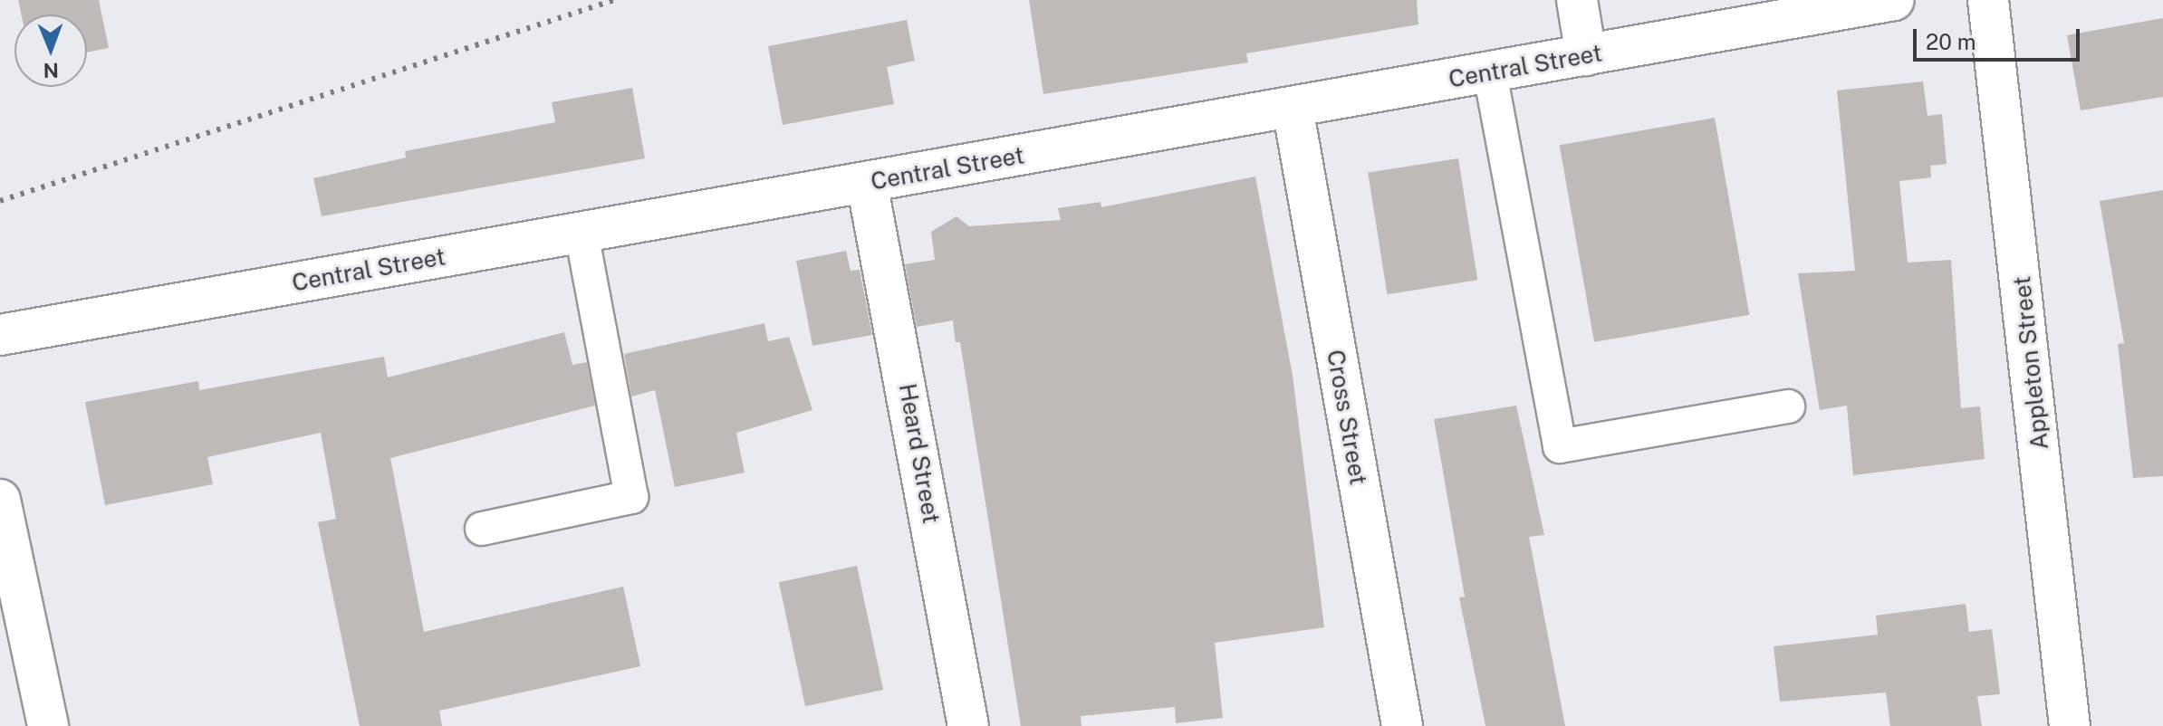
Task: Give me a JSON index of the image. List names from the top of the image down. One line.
{"streets":{"street":["Central Street","Appleton Street","Cross Street","Heard Street"]},"crossings":[["Central Street","Cross Street"],["Central Street","Heard Street"]],"scale_bar":"20 m","north":"bottom"}
